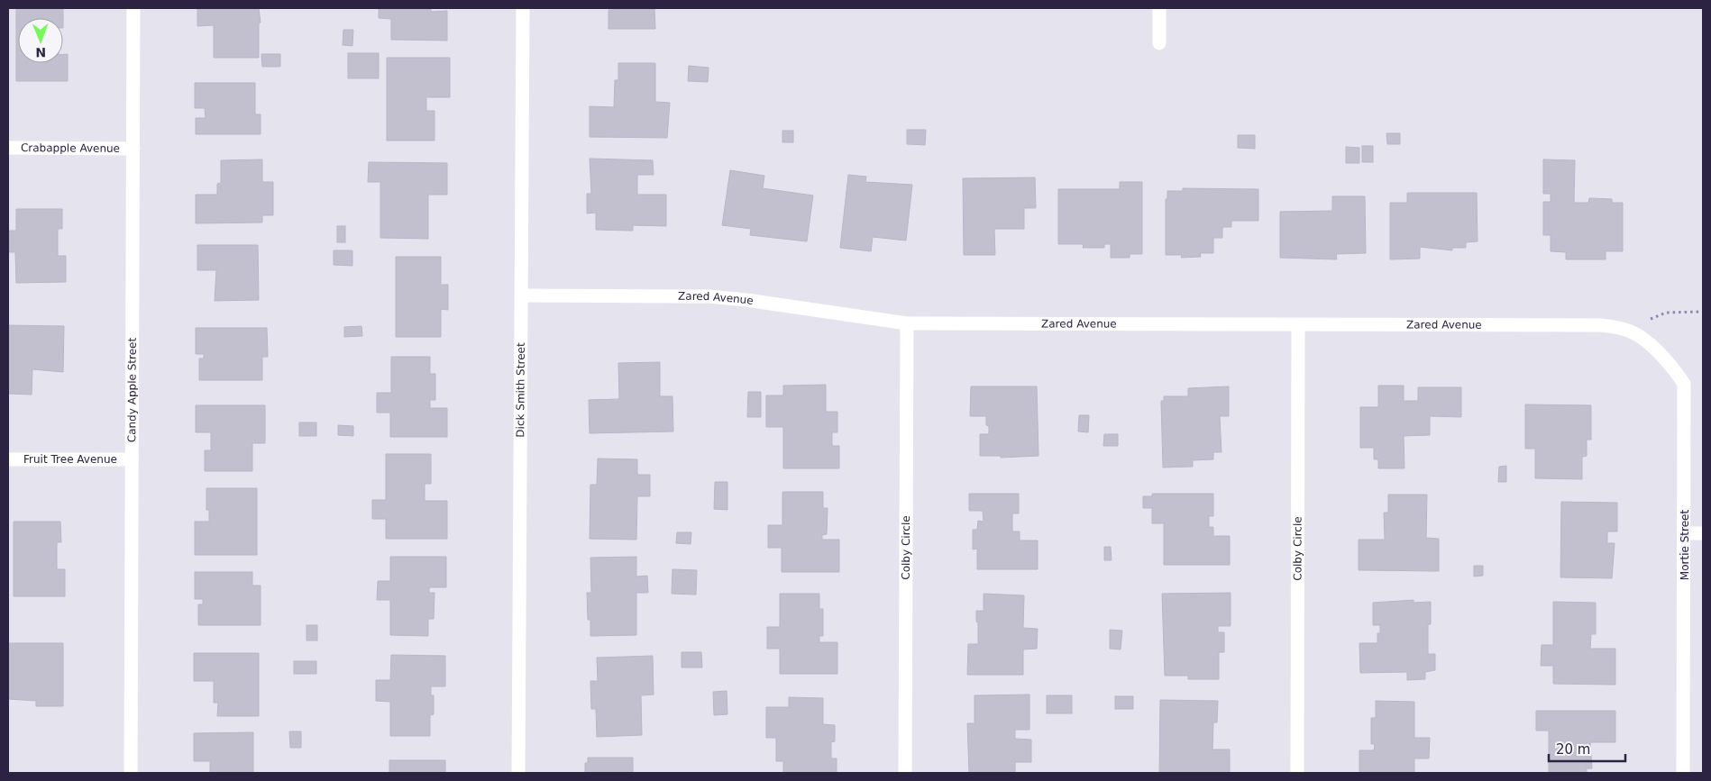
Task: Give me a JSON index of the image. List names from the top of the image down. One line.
{"streets":{"street":["Crabapple Avenue","Zared Avenue","Dick Smith Street","Candy Apple Street","Fruit Tree Avenue","Mortie Street","Colby Circle"]},"crossings":[["Crabapple Avenue","Candy Apple Street"],["Zared Avenue","Dick Smith Street"],["Zared Avenue","Mortie Street"],["Zared Avenue","Colby Circle"],["Candy Apple Street","Fruit Tree Avenue"]],"scale_bar":"20 m","north":"bottom"}
